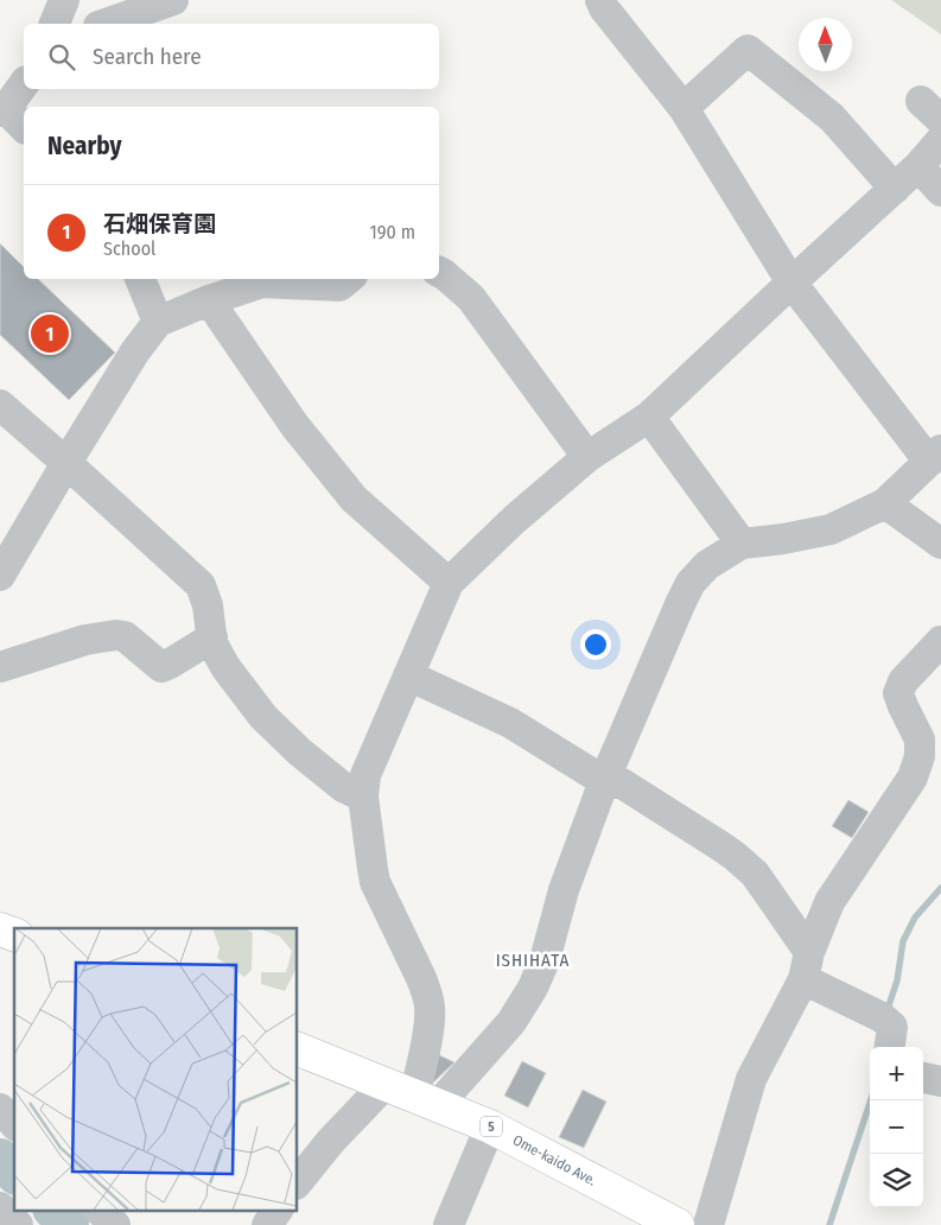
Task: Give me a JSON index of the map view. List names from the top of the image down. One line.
{"streets":{"main road":["5","Ome-kaido Ave."]},"districts":["ISHIHATA"],"north":"top","page":{"search":"Search here","heading":"Nearby","list":[{"mark":"1","name":"石畑保育園","note":"School","value":"190 m"}],"pins":"1","map_buttons":["+","−"]}}
